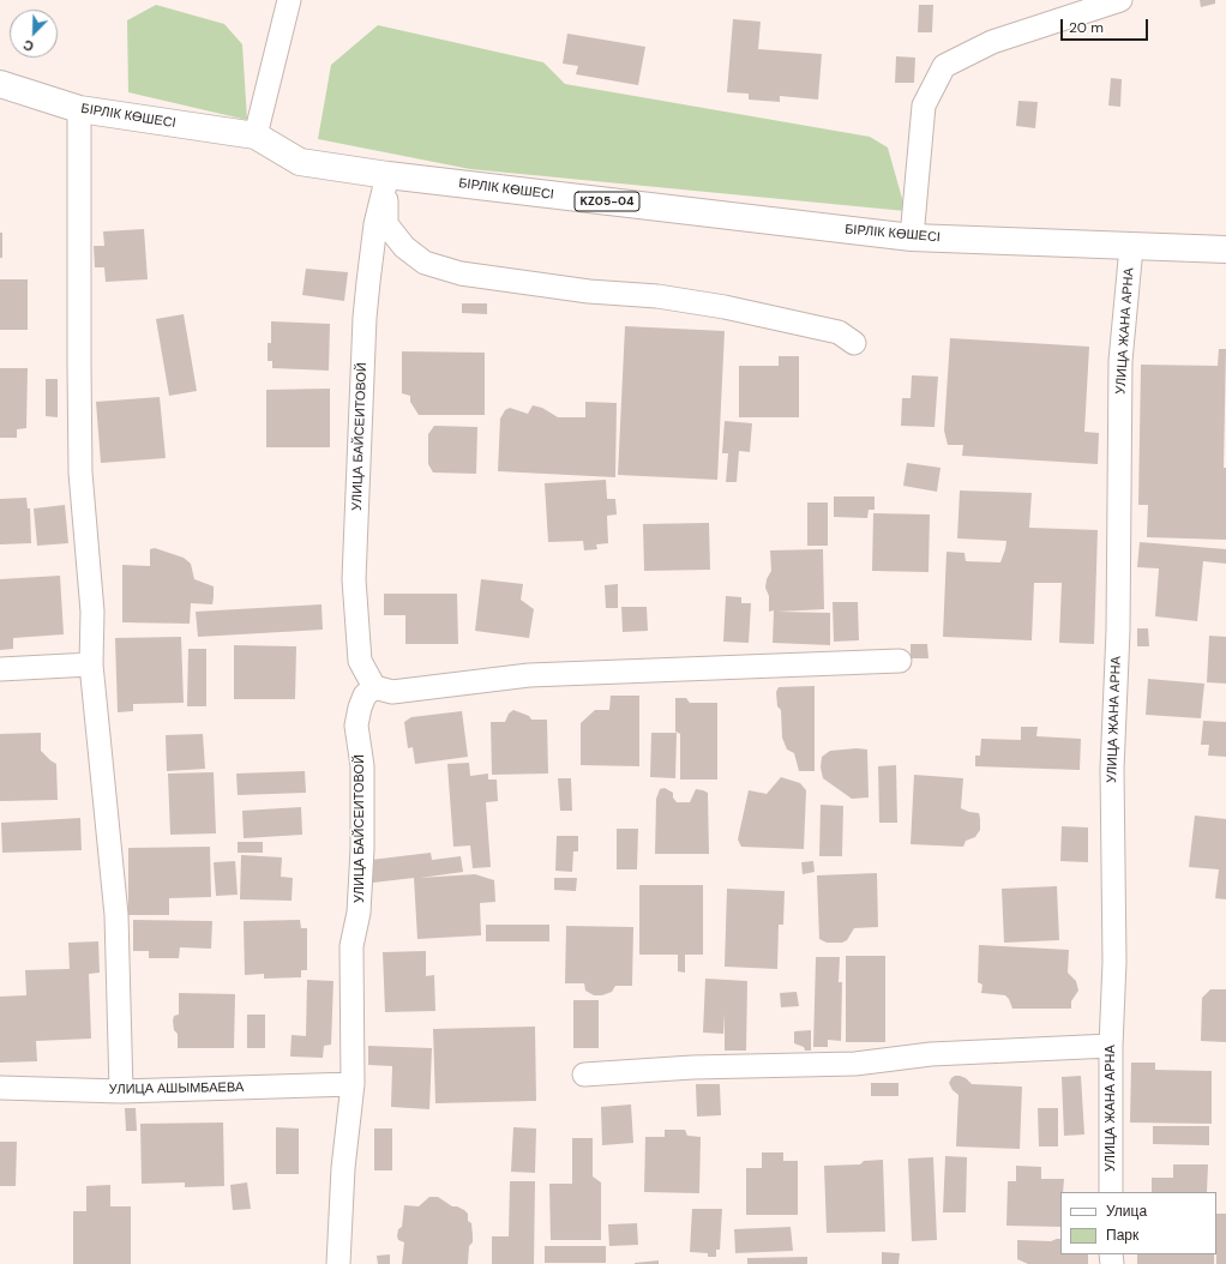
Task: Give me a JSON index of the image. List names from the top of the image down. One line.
{"streets":{"main road":["БІРЛІК КӨШЕСІ","KZ05-04"],"street":["УЛИЦА ЖАНА АРНА","УЛИЦА БАЙСЕИТОВОЙ","УЛИЦА АШЫМБАЕВА"]},"crossings":[["БІРЛІК КӨШЕСІ","УЛИЦА ЖАНА АРНА"],["БІРЛІК КӨШЕСІ","УЛИЦА БАЙСЕИТОВОЙ"],["УЛИЦА БАЙСЕИТОВОЙ","УЛИЦА АШЫМБАЕВА"]],"legend":["Улица","Парк"],"scale_bar":"20 m","north":"bottom left"}
